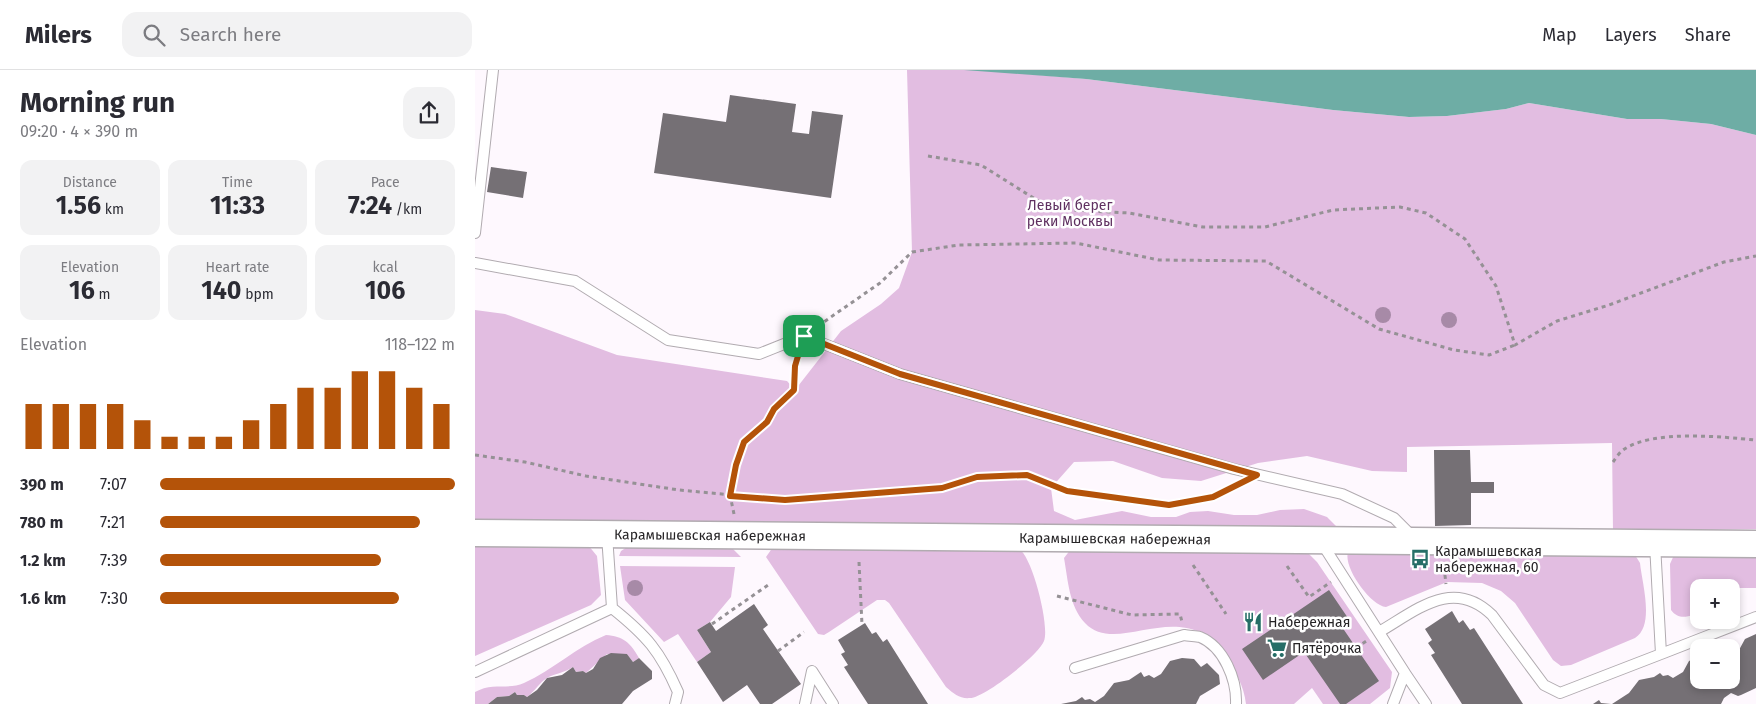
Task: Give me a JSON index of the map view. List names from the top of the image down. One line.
{"streets":{"street":["Карамышевская набережная"]},"parks":["Левый берег реки Москвы"],"places":{"bus stop":["Карамышевская набережная, 60"],"restaurant":["Набережная"],"supermarket":["Пятёрочка"]},"page":{"header":"Milers","search":"Search here","nav":["Map","Layers","Share"],"heading":["Morning run","09:20 · 4 × 390 m"],"stats":[["Distance","1.56 km"],["Time","11:33"],["Pace","7:24 /km"],["Elevation","16 m"],["Heart rate","140 bpm"],["kcal","106"]],"chart":["Elevation","118–122 m"],"list":[{"name":"390 m","note":"7:07"},{"name":"780 m","note":"7:21"},{"name":"1.2 km","note":"7:39"},{"name":"1.6 km","note":"7:30"}],"map_buttons":["+","−"]}}
